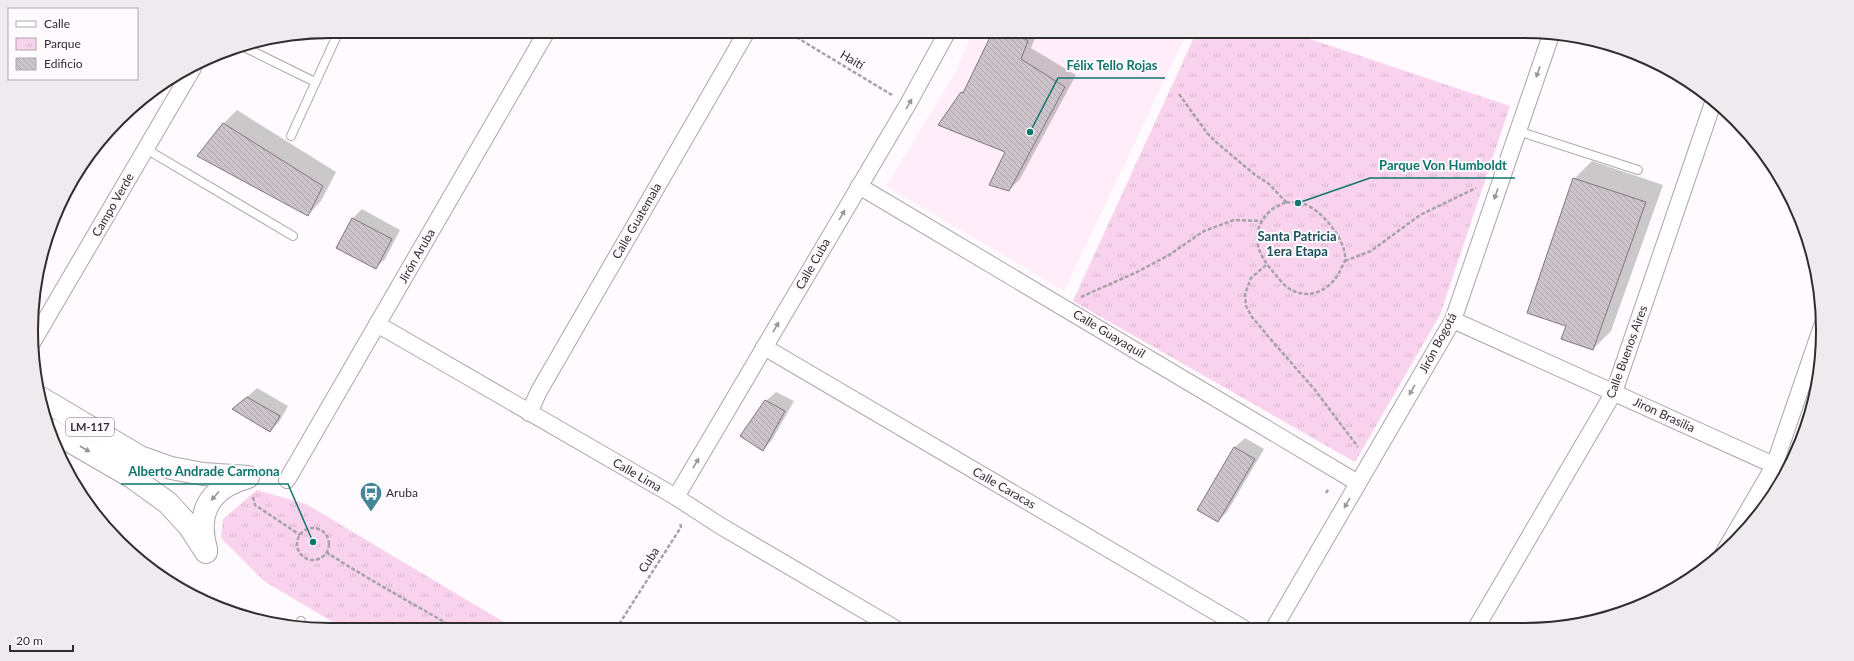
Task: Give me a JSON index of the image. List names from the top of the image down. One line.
{"streets":{"main road":["LM-117"],"street":["Campo Verde","Calle Guatemala","Jirón Aruba","Calle Cuba","Calle Guayaquil","Jirón Bogotá","Calle Buenos Aires","Jiron Brasilia","Calle Lima","Calle Caracas"],"path":["Haití","Cuba"]},"crossings":[["Haití","Calle Cuba"],["Calle Guatemala","Calle Lima"],["Jirón Aruba","Calle Lima"],["Calle Cuba","Calle Guayaquil"],["Calle Cuba","Calle Lima"],["Calle Cuba","Calle Caracas"],["Calle Cuba","Cuba"],["Calle Guayaquil","Jirón Bogotá"],["Jirón Bogotá","Jiron Brasilia"],["Calle Buenos Aires","Jiron Brasilia"],["Calle Lima","Cuba"]],"one_way":["Calle Cuba","Jirón Bogotá"],"districts":["Santa Patricia 1era Etapa"],"places":{"other":["Félix Tello Rojas","Parque Von Humboldt","Alberto Andrade Carmona"],"bus stop":["Aruba"]},"legend":["Calle","Parque","Edificio"],"scale_bar":"20 m"}
